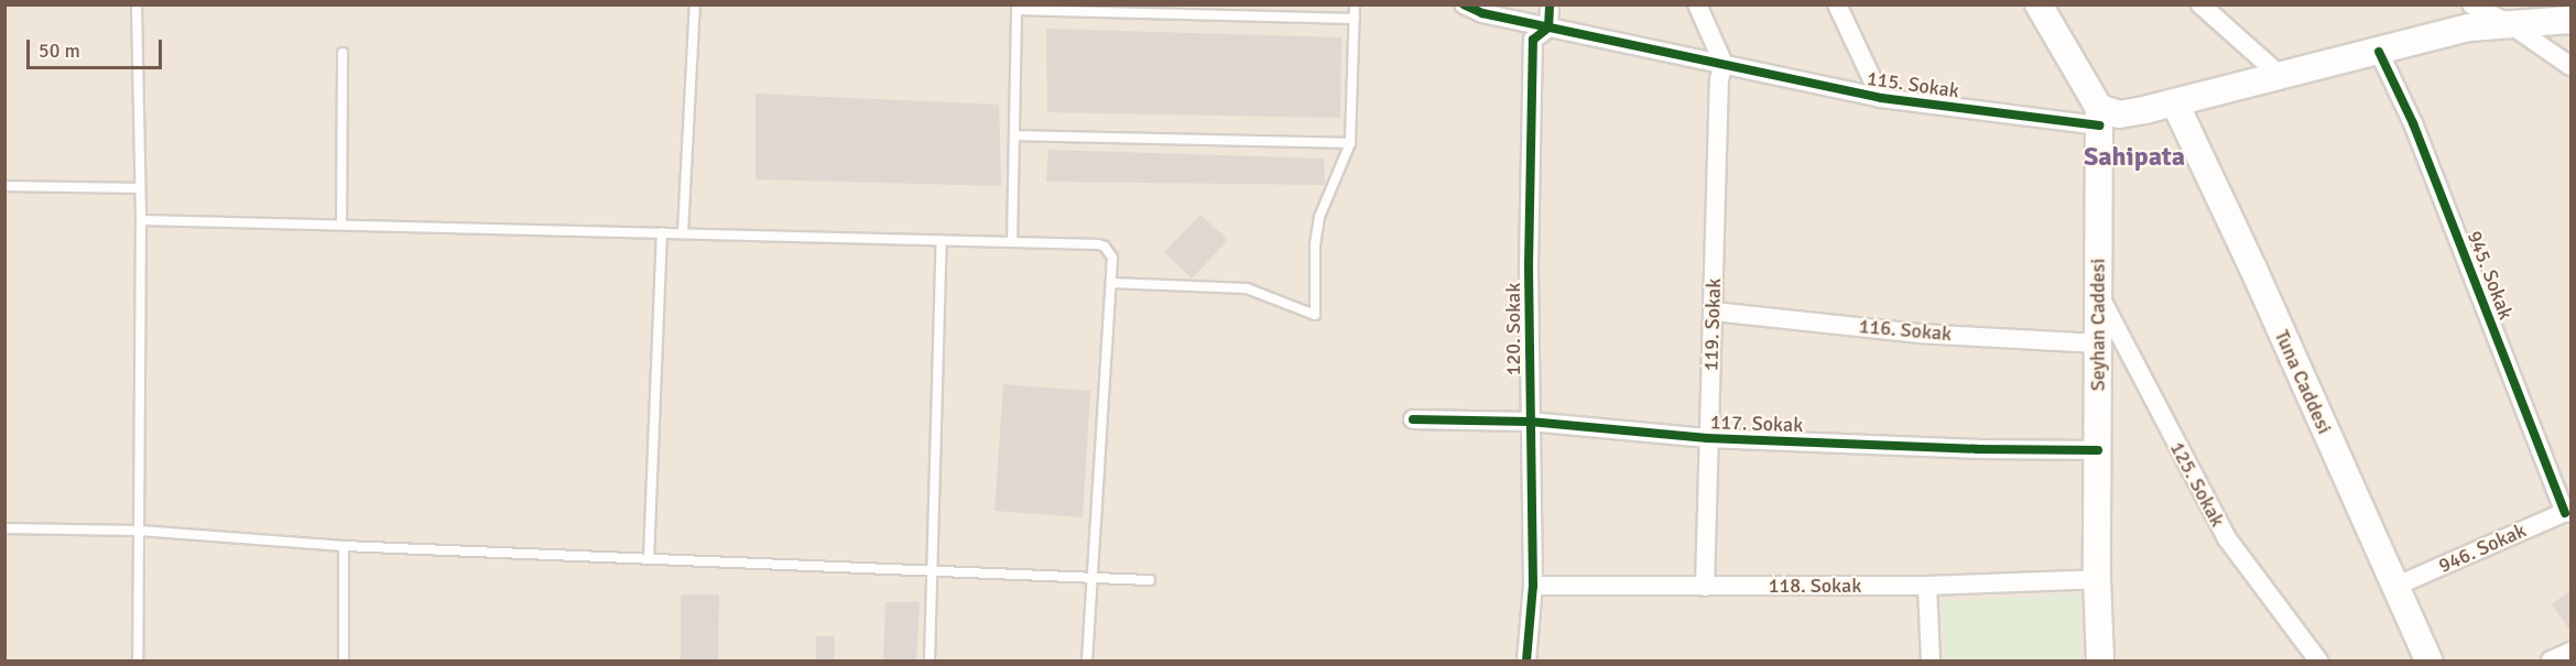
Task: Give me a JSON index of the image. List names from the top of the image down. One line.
{"streets":{"main road":["Seyhan Caddesi","Tuna Caddesi"],"street":["115. Sokak","945. Sokak","119. Sokak","120. Sokak","116. Sokak","117. Sokak","125. Sokak","946. Sokak","118. Sokak"]},"crossings":[["115. Sokak","119. Sokak"],["115. Sokak","Seyhan Caddesi"],["115. Sokak","120. Sokak"],["945. Sokak","946. Sokak"],["119. Sokak","116. Sokak"],["119. Sokak","117. Sokak"],["119. Sokak","118. Sokak"],["Seyhan Caddesi","116. Sokak"],["Seyhan Caddesi","117. Sokak"],["Seyhan Caddesi","125. Sokak"],["Seyhan Caddesi","118. Sokak"],["120. Sokak","117. Sokak"],["120. Sokak","118. Sokak"],["Tuna Caddesi","946. Sokak"]],"districts":["Sahipata"],"scale_bar":"50 m"}
